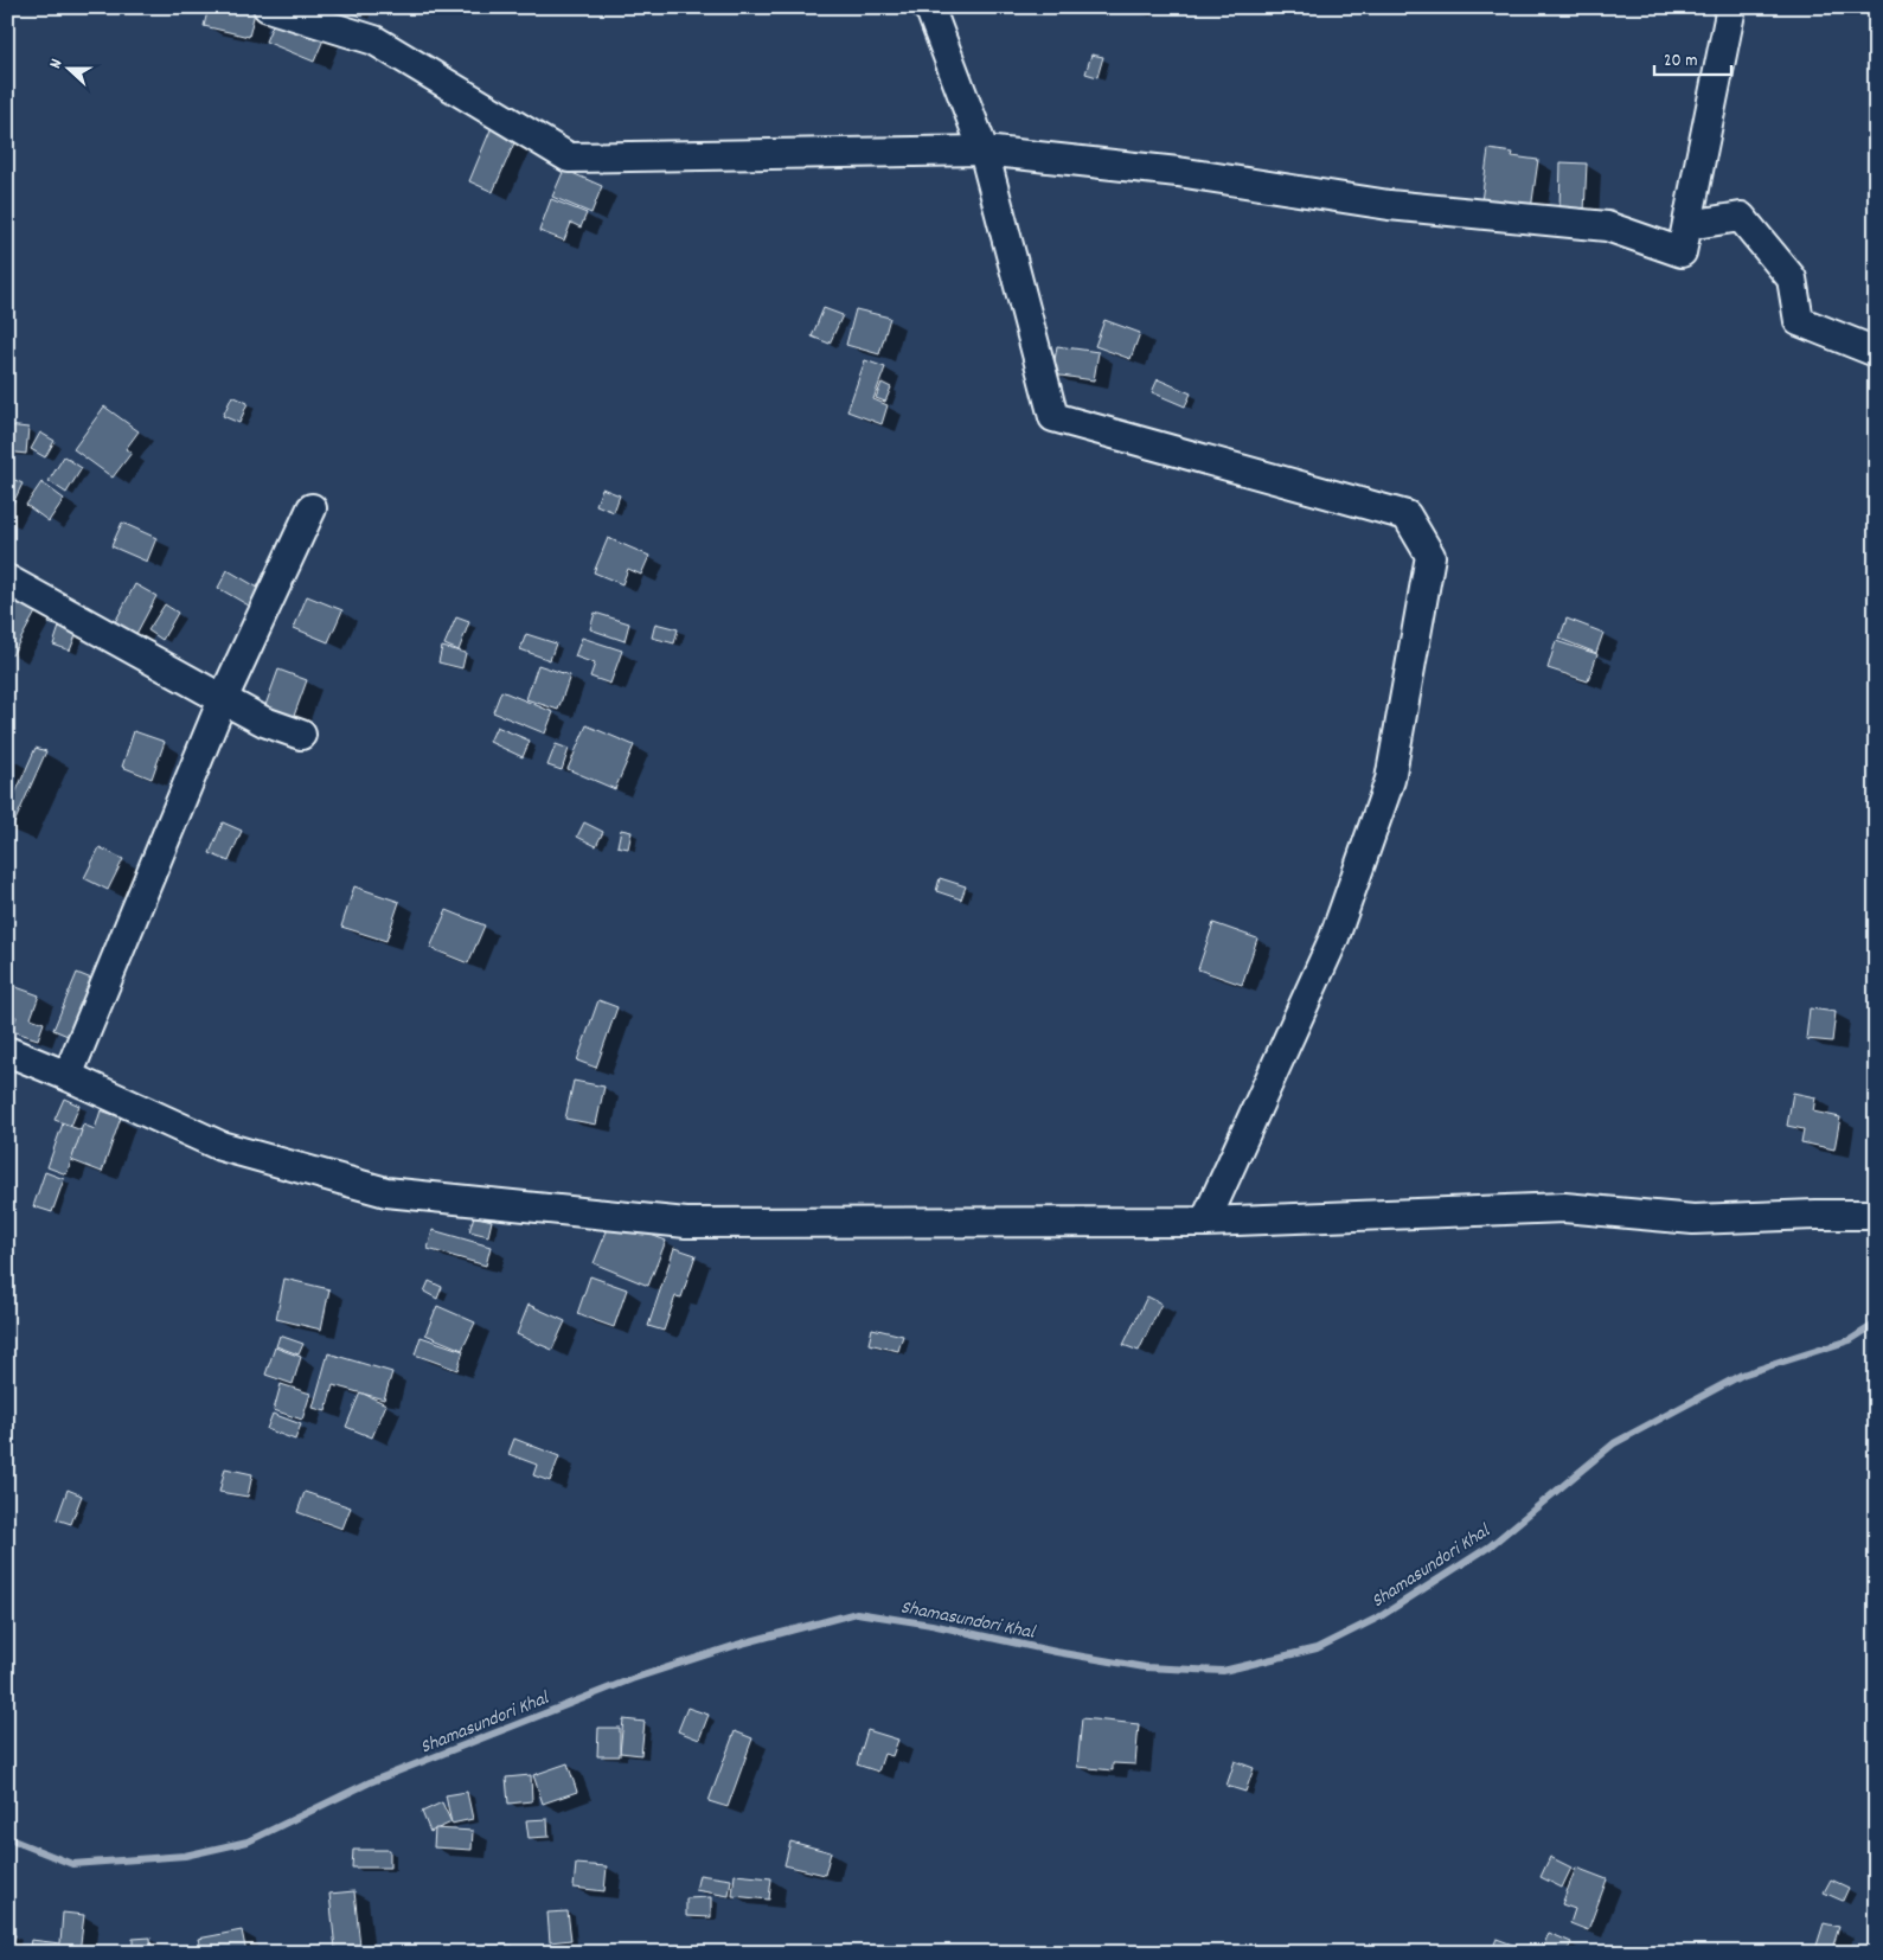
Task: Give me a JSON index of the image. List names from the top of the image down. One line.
{"water":["Shamasundori Khal"],"scale_bar":"20 m","north":"left"}
